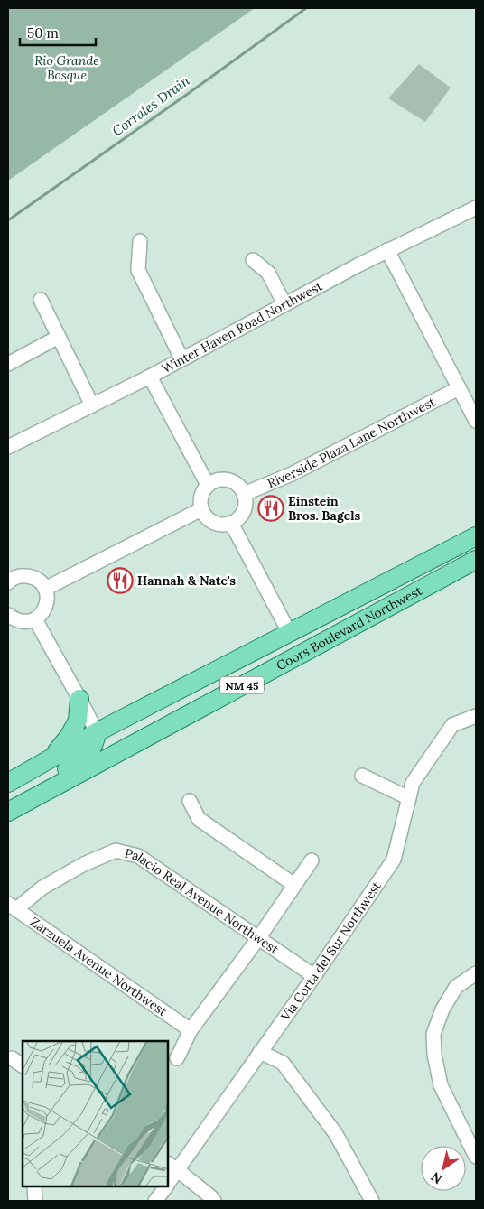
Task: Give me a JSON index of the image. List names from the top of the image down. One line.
{"streets":{"main road":["Coors Boulevard Northwest","NM 45"],"street":["Winter Haven Road Northwest","Riverside Plaza Lane Northwest","Palacio Real Avenue Northwest","Via Corta del Sur Northwest","Zarzuela Avenue Northwest"]},"crossings":[["Palacio Real Avenue Northwest","Via Corta del Sur Northwest"],["Palacio Real Avenue Northwest","Zarzuela Avenue Northwest"]],"water":["Corrales Drain"],"parks":["Rio Grande Bosque"],"places":{"restaurant":["Einstein Bros. Bagels","Hannah & Nate's"]},"scale_bar":"50 m","north":"bottom left"}
